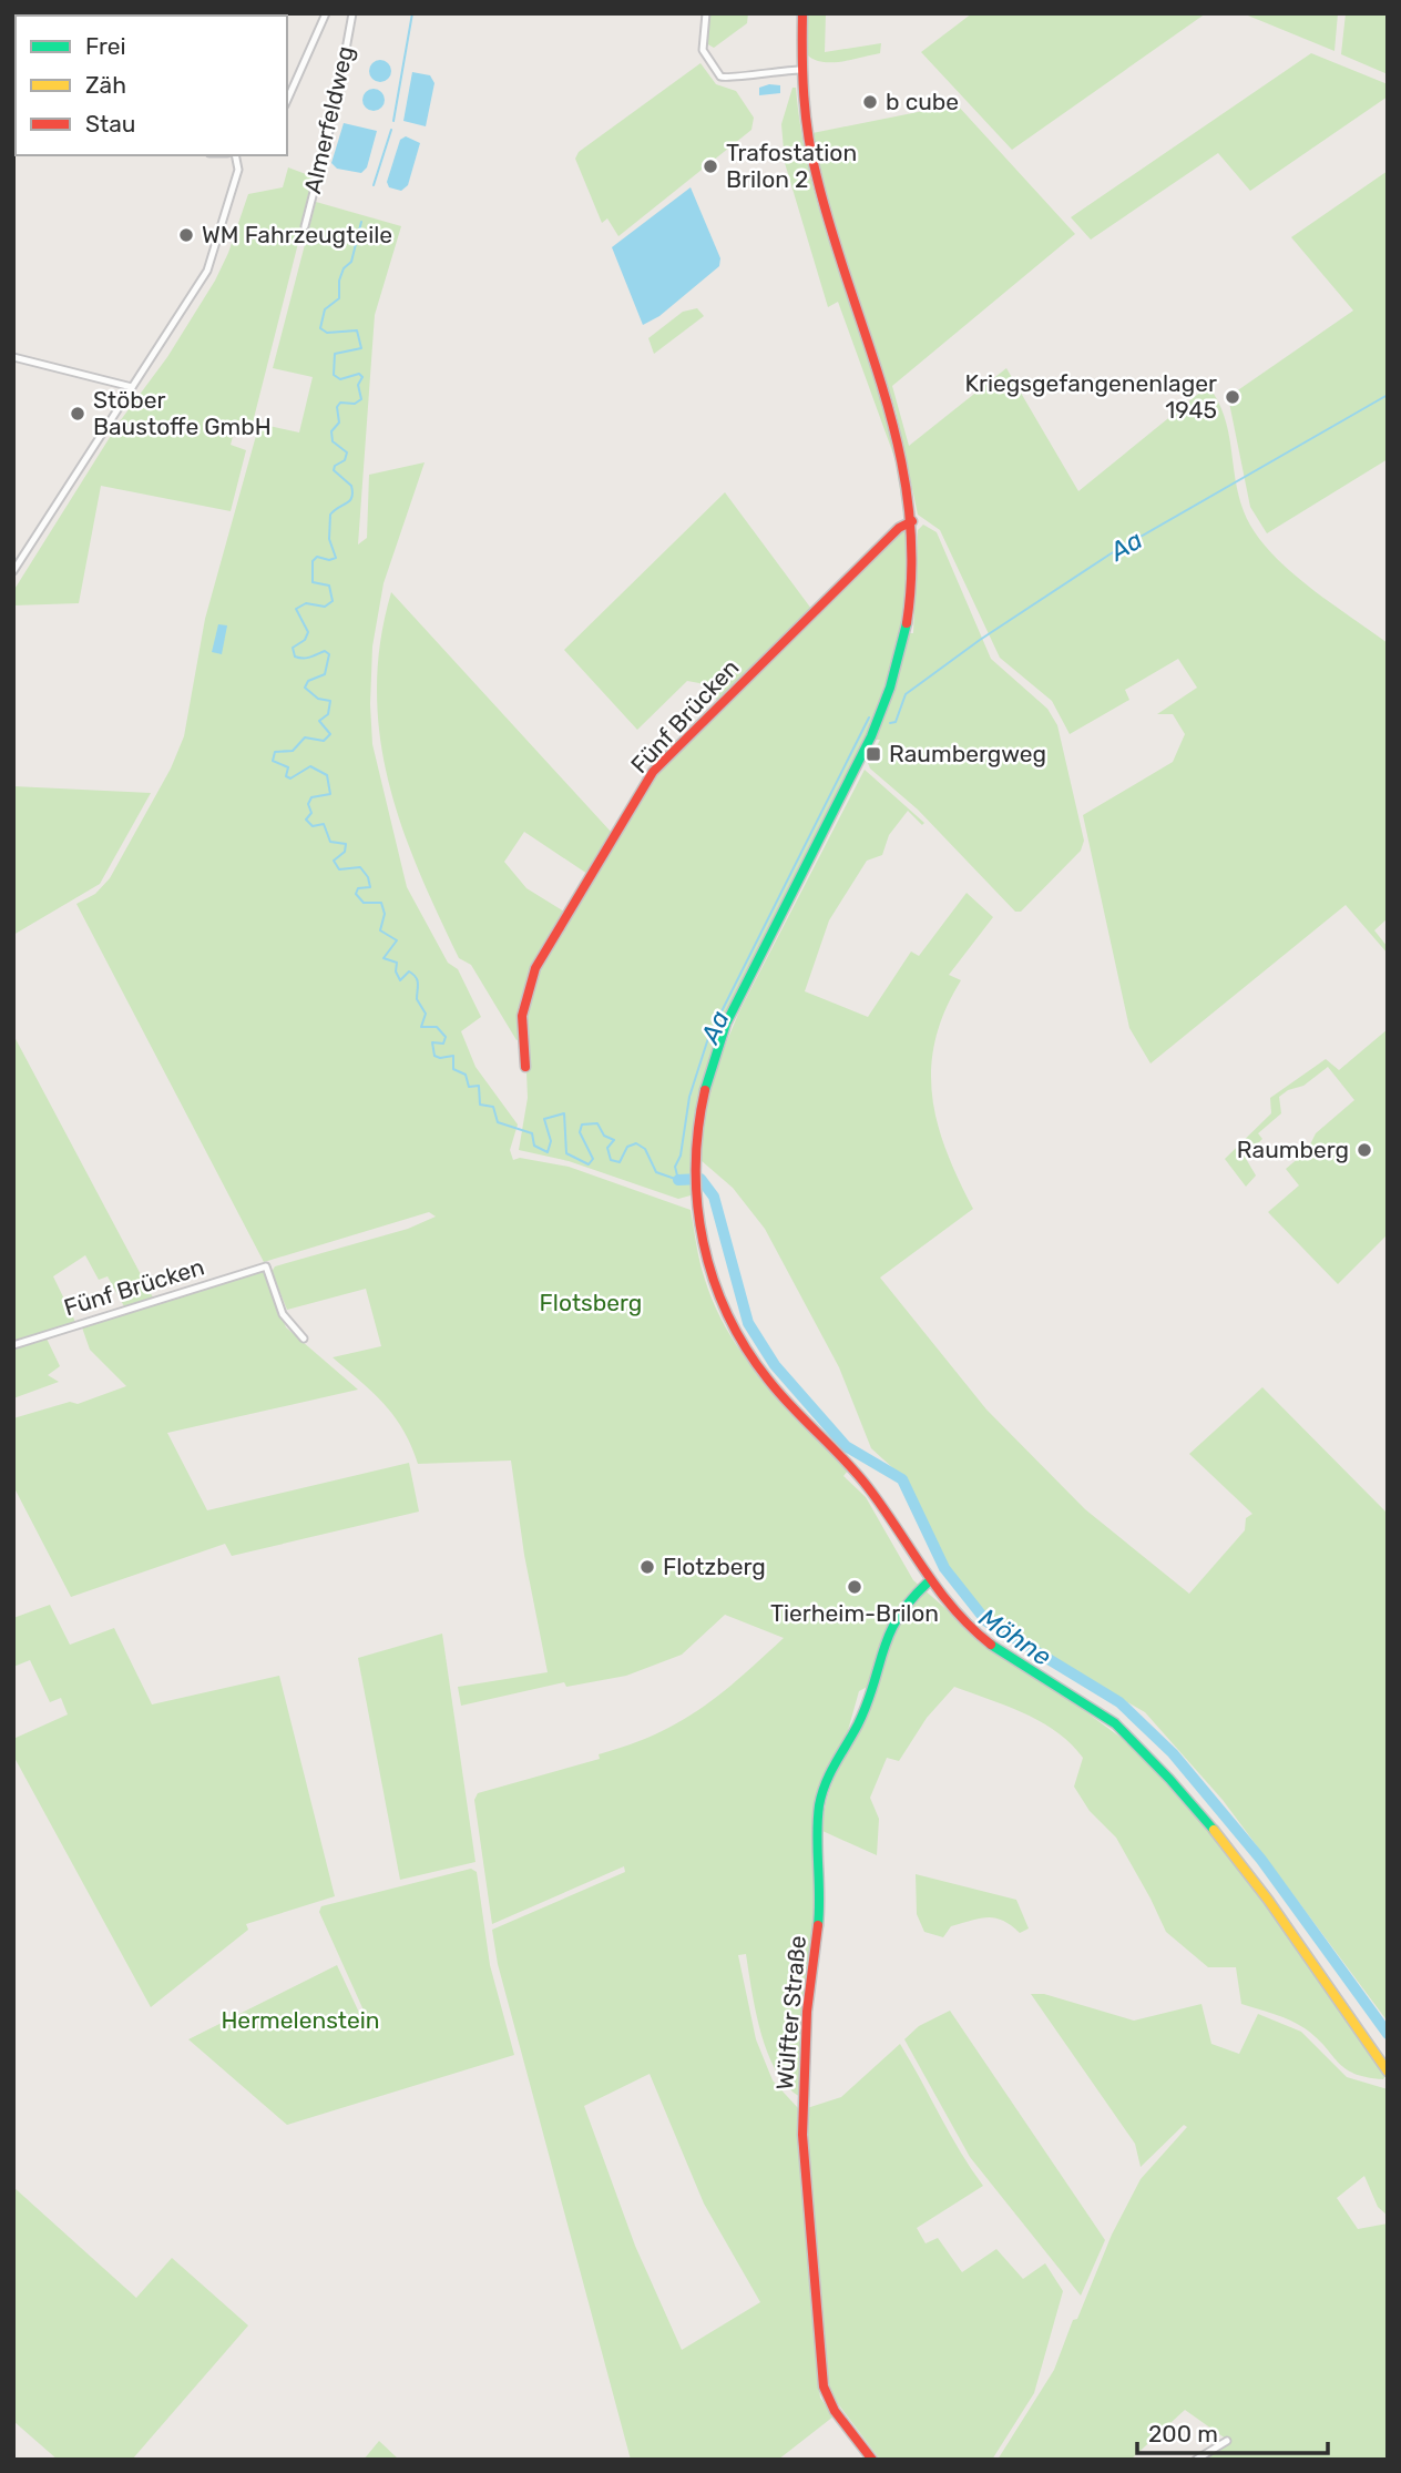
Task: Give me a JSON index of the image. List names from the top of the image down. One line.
{"streets":{"main road":["Fünf Brücken","Wülfter Straße"],"street":["Almerfeldweg"]},"water":["Aa","Möhne"],"parks":["Flotsberg","Hermelenstein"],"places":{"other":["b cube","Trafostation Brilon 2","WM Fahrzeugteile","Kriegsgefangenenlager 1945","Stöber Baustoffe GmbH","Raumberg","Flotzberg","Tierheim-Brilon"],"transit":["Raumbergweg"]},"legend":["Frei","Zäh","Stau"],"scale_bar":"200 m"}
